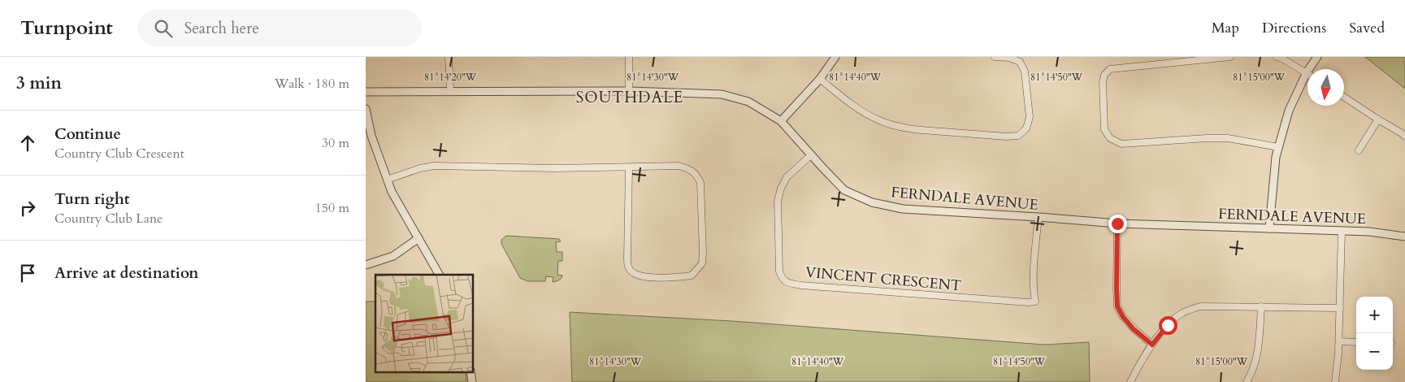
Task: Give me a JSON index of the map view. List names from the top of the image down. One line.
{"streets":{"street":["FERNDALE AVENUE","VINCENT CRESCENT"]},"crossings":[["FERNDALE AVENUE","VINCENT CRESCENT"]],"districts":["SOUTHDALE"],"north":"bottom","page":{"header":"Turnpoint","search":"Search here","nav":["Map","Directions","Saved"],"heading":["3 min","Walk · 180 m"],"list":[["Continue","Country Club Crescent","30 m"],["Turn right","Country Club Lane","150 m"],"Arrive at destination"],"map_buttons":["+","−"]},"coordinates":["81°14'20\"W","81°14'30\"W","81°14'40\"W","81°14'50\"W","81°15'00\"W"]}
